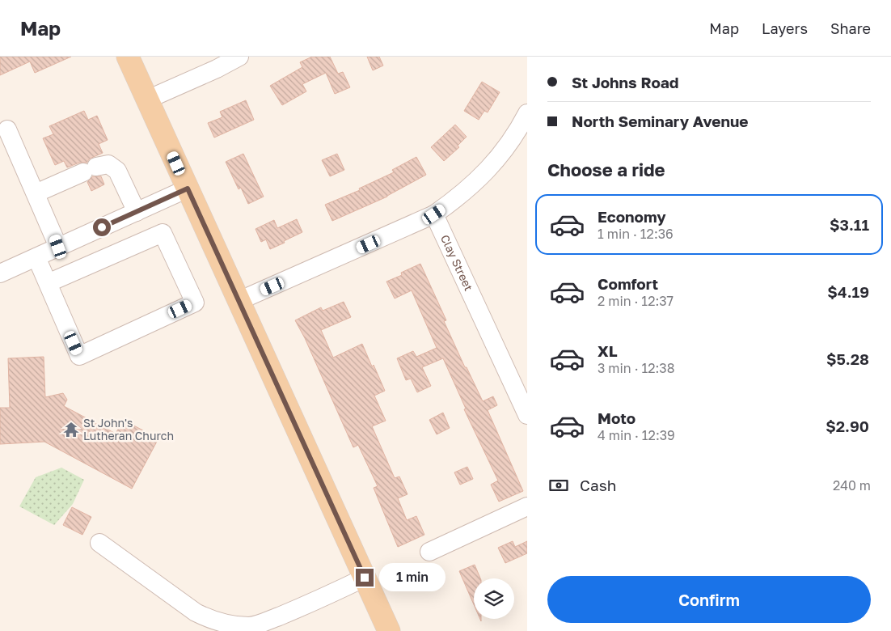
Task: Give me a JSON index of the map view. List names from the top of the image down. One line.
{"streets":{"street":["Clay Street"]},"places":{"temple":["St John's Lutheran Church"]},"page":{"header":"Map","nav":["Map","Layers","Share"],"banner":["St Johns Road","North Seminary Avenue"],"heading":"Choose a ride","list":[{"name":"Economy","note":"1 min · 12:36","value":"$3.11"},{"name":"Comfort","note":"2 min · 12:37","value":"$4.19"},{"name":"XL","note":"3 min · 12:38","value":"$5.28"},{"name":"Moto","note":"4 min · 12:39","value":"$2.90"}],"pay":["Cash","240 m"],"bubble":"1 min","buttons":"Confirm"}}
